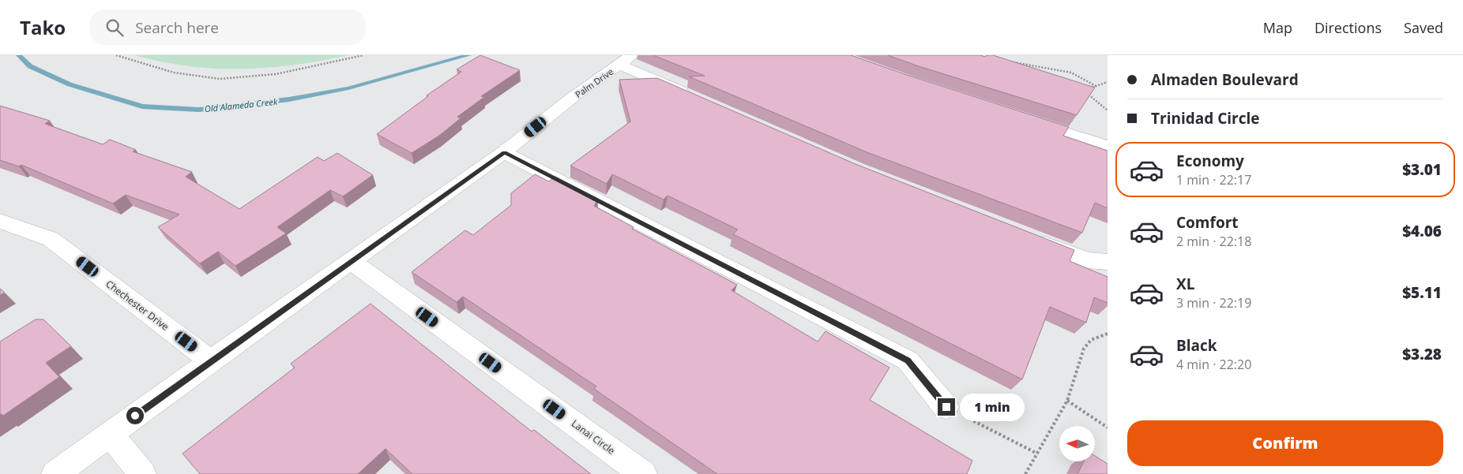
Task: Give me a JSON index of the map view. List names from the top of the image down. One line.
{"streets":{"street":["Palm Drive","Chechester Drive","Lanai Circle"]},"crossings":[["Palm Drive","Chechester Drive"],["Palm Drive","Lanai Circle"]],"water":["Old Alameda Creek"],"north":"left","page":{"header":"Tako","search":"Search here","nav":["Map","Directions","Saved"],"banner":["Almaden Boulevard","Trinidad Circle"],"list":[{"name":"Economy","note":"1 min · 22:17","value":"$3.01"},{"name":"Comfort","note":"2 min · 22:18","value":"$4.06"},{"name":"XL","note":"3 min · 22:19","value":"$5.11"},{"name":"Black","note":"4 min · 22:20","value":"$3.28"}],"bubble":"1 min","buttons":"Confirm"}}
